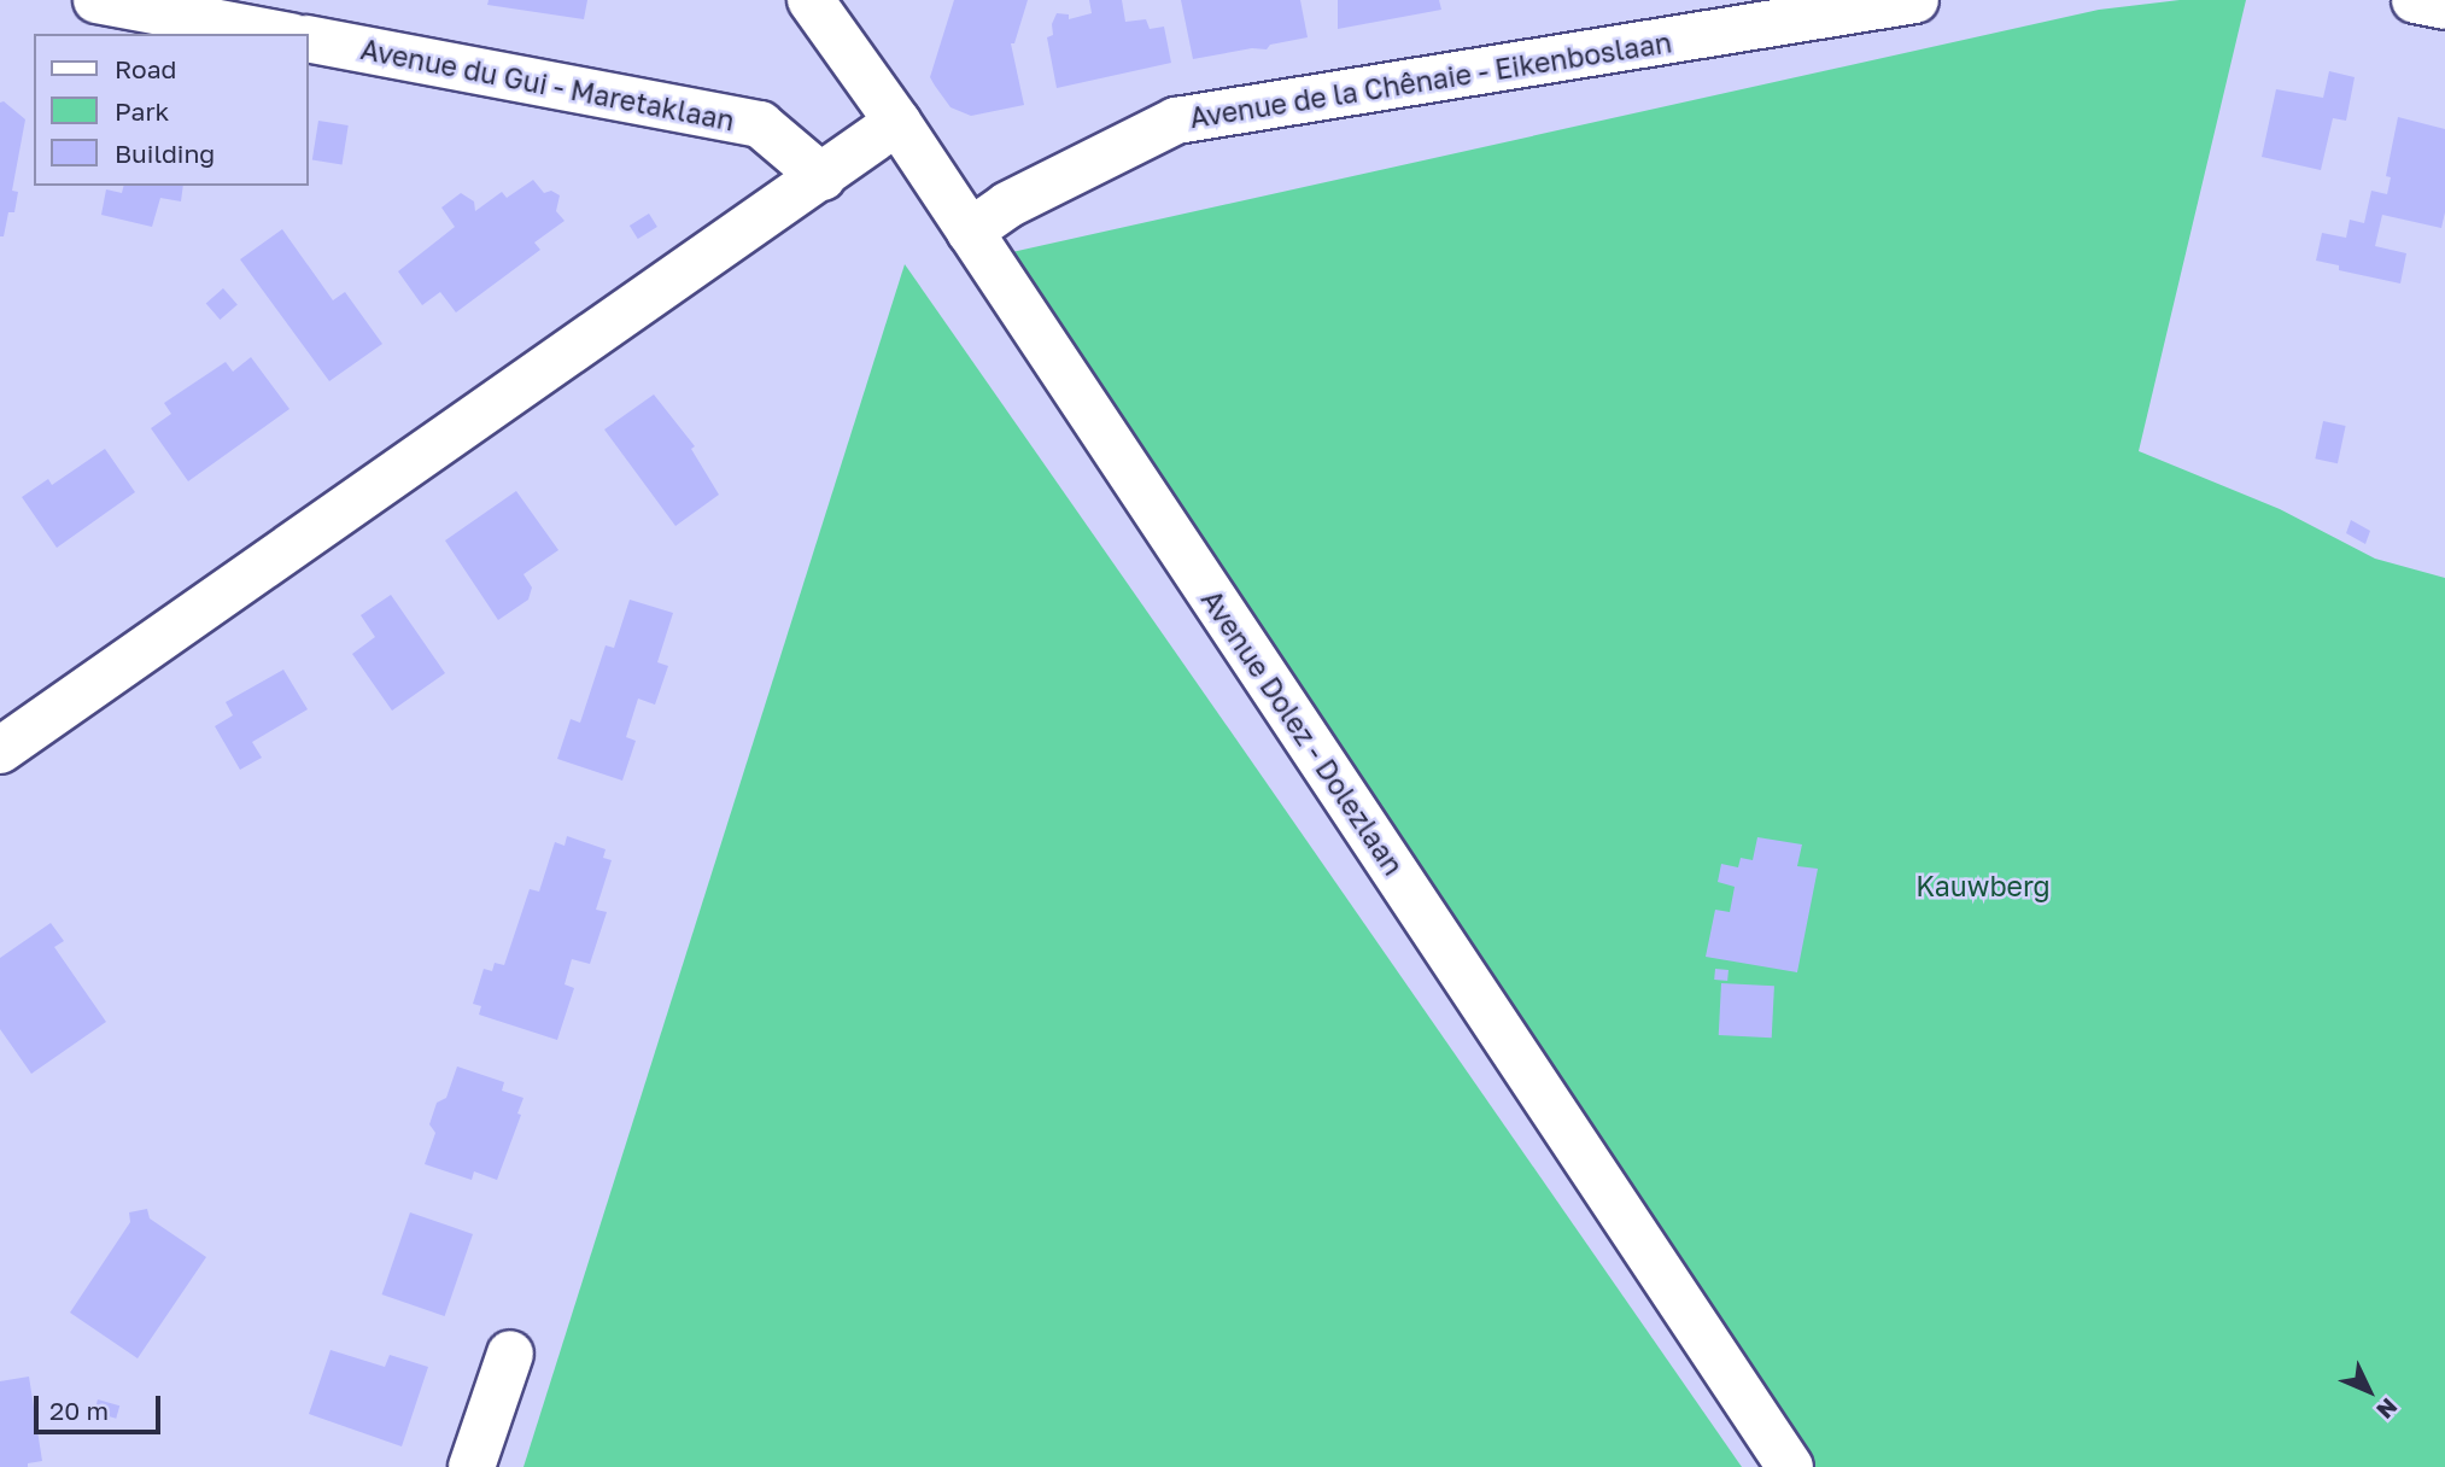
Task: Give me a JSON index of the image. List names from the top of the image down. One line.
{"streets":{"street":["Avenue de la Chênaie - Eikenboslaan","Avenue du Gui - Maretaklaan","Avenue Dolez - Dolezlaan"]},"crossings":[["Avenue de la Chênaie - Eikenboslaan","Avenue Dolez - Dolezlaan"]],"parks":["Kauwberg"],"legend":["Road","Park","Building"],"scale_bar":"20 m","north":"bottom right"}
